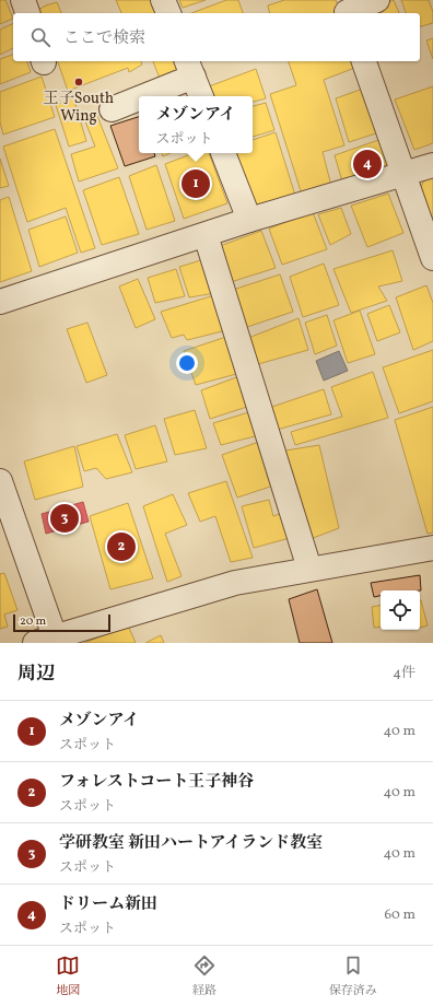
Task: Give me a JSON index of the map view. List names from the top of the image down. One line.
{"places":["王子South Wing"],"scale_bar":"20 m","page":{"search":"ここで検索","popup":["メゾンアイ","スポット"],"pins":["4","1","3","2"],"scale":"20 m","heading":["周辺","4件"],"list":[{"mark":"1","name":"メゾンアイ","note":"スポット","value":"40 m"},{"mark":"2","name":"フォレストコート王子神谷","note":"スポット","value":"40 m"},{"mark":"3","name":"学研教室 新田ハートアイランド教室","note":"スポット","value":"40 m"},{"mark":"4","name":"ドリーム新田","note":"スポット","value":"60 m"}],"nav":["地図","経路","保存済み"]}}
